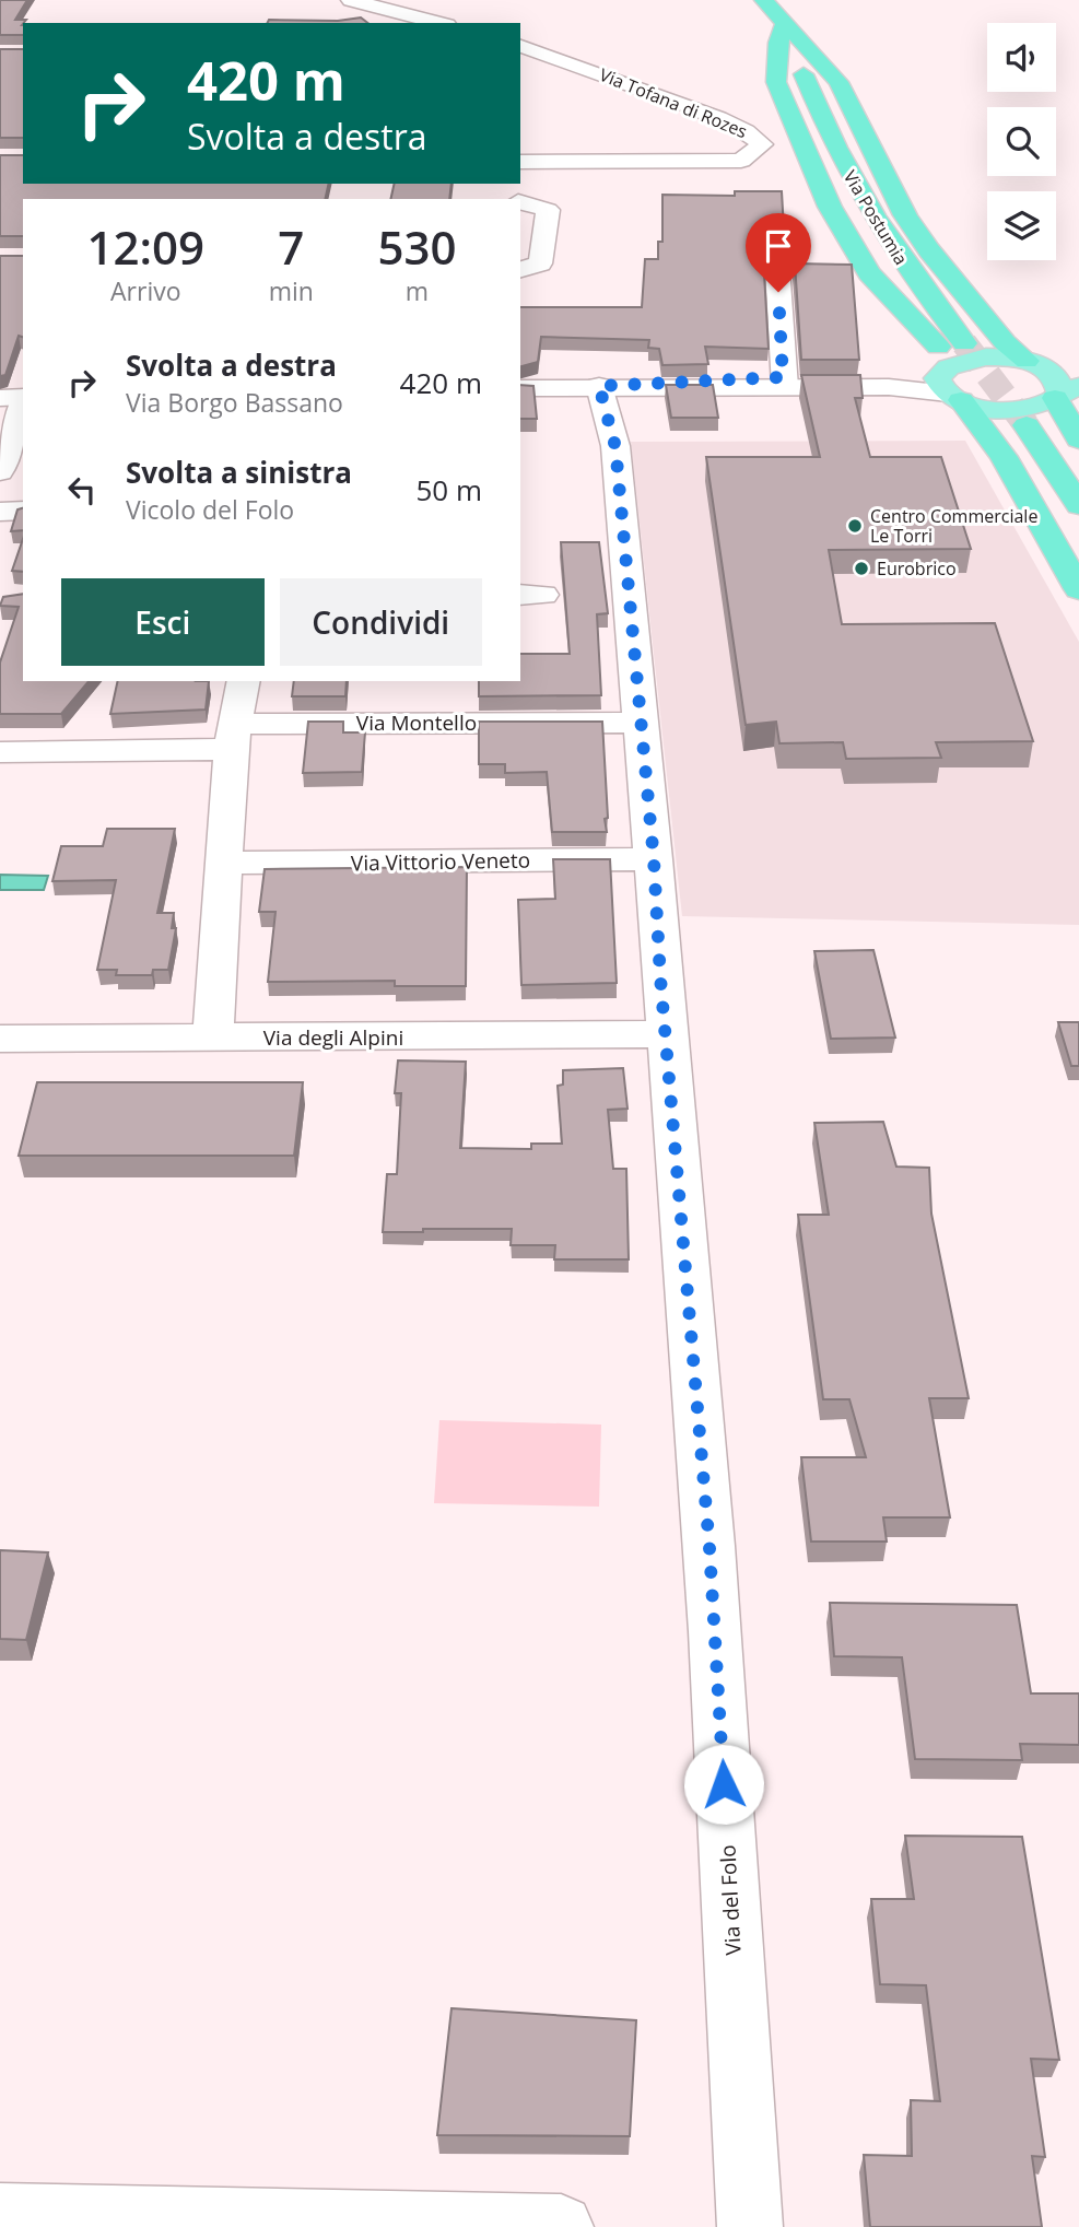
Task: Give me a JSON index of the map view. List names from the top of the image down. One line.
{"streets":{"highway":["Via Postumia"],"street":["Via Tofana di Rozes","Via Montello","Via Vittorio Veneto","Via degli Alpini","Via del Folo"]},"crossings":[["Via Montello","Via del Folo"],["Via Vittorio Veneto","Via del Folo"],["Via degli Alpini","Via del Folo"]],"places":["Centro Commerciale Le Torri","Eurobrico"],"page":{"turn":["420 m","Svolta a destra"],"eta":["12:09","Arrivo","7","min","530","m"],"list":[{"name":"Svolta a destra","note":"Via Borgo Bassano","value":"420 m"},{"name":"Svolta a sinistra","note":"Vicolo del Folo","value":"50 m"}],"buttons":["Esci","Condividi"]}}
